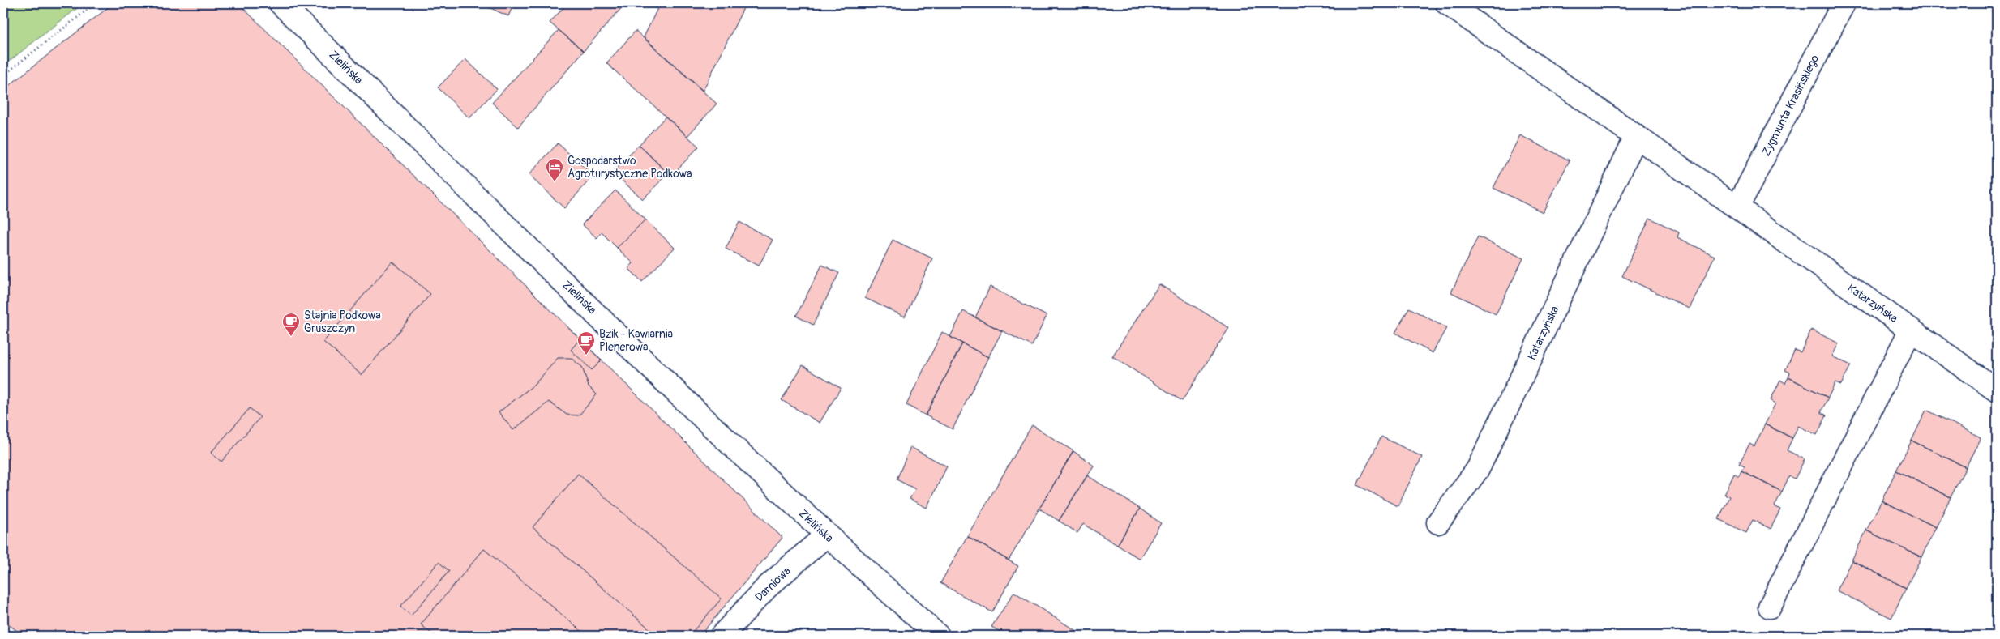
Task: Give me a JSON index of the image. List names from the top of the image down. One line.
{"streets":{"street":["Zielińska","Zygmunta Krasińskiego","Katarzyńska","Darniowa"]},"crossings":[["Zielińska","Darniowa"],["Zygmunta Krasińskiego","Katarzyńska"]],"places":{"hotel":["Gospodarstwo Agroturystyczne Podkowa"],"cafe":["Stajnia Podkowa Gruszczyn","Bzik - Kawiarnia Plenerowa"]}}
